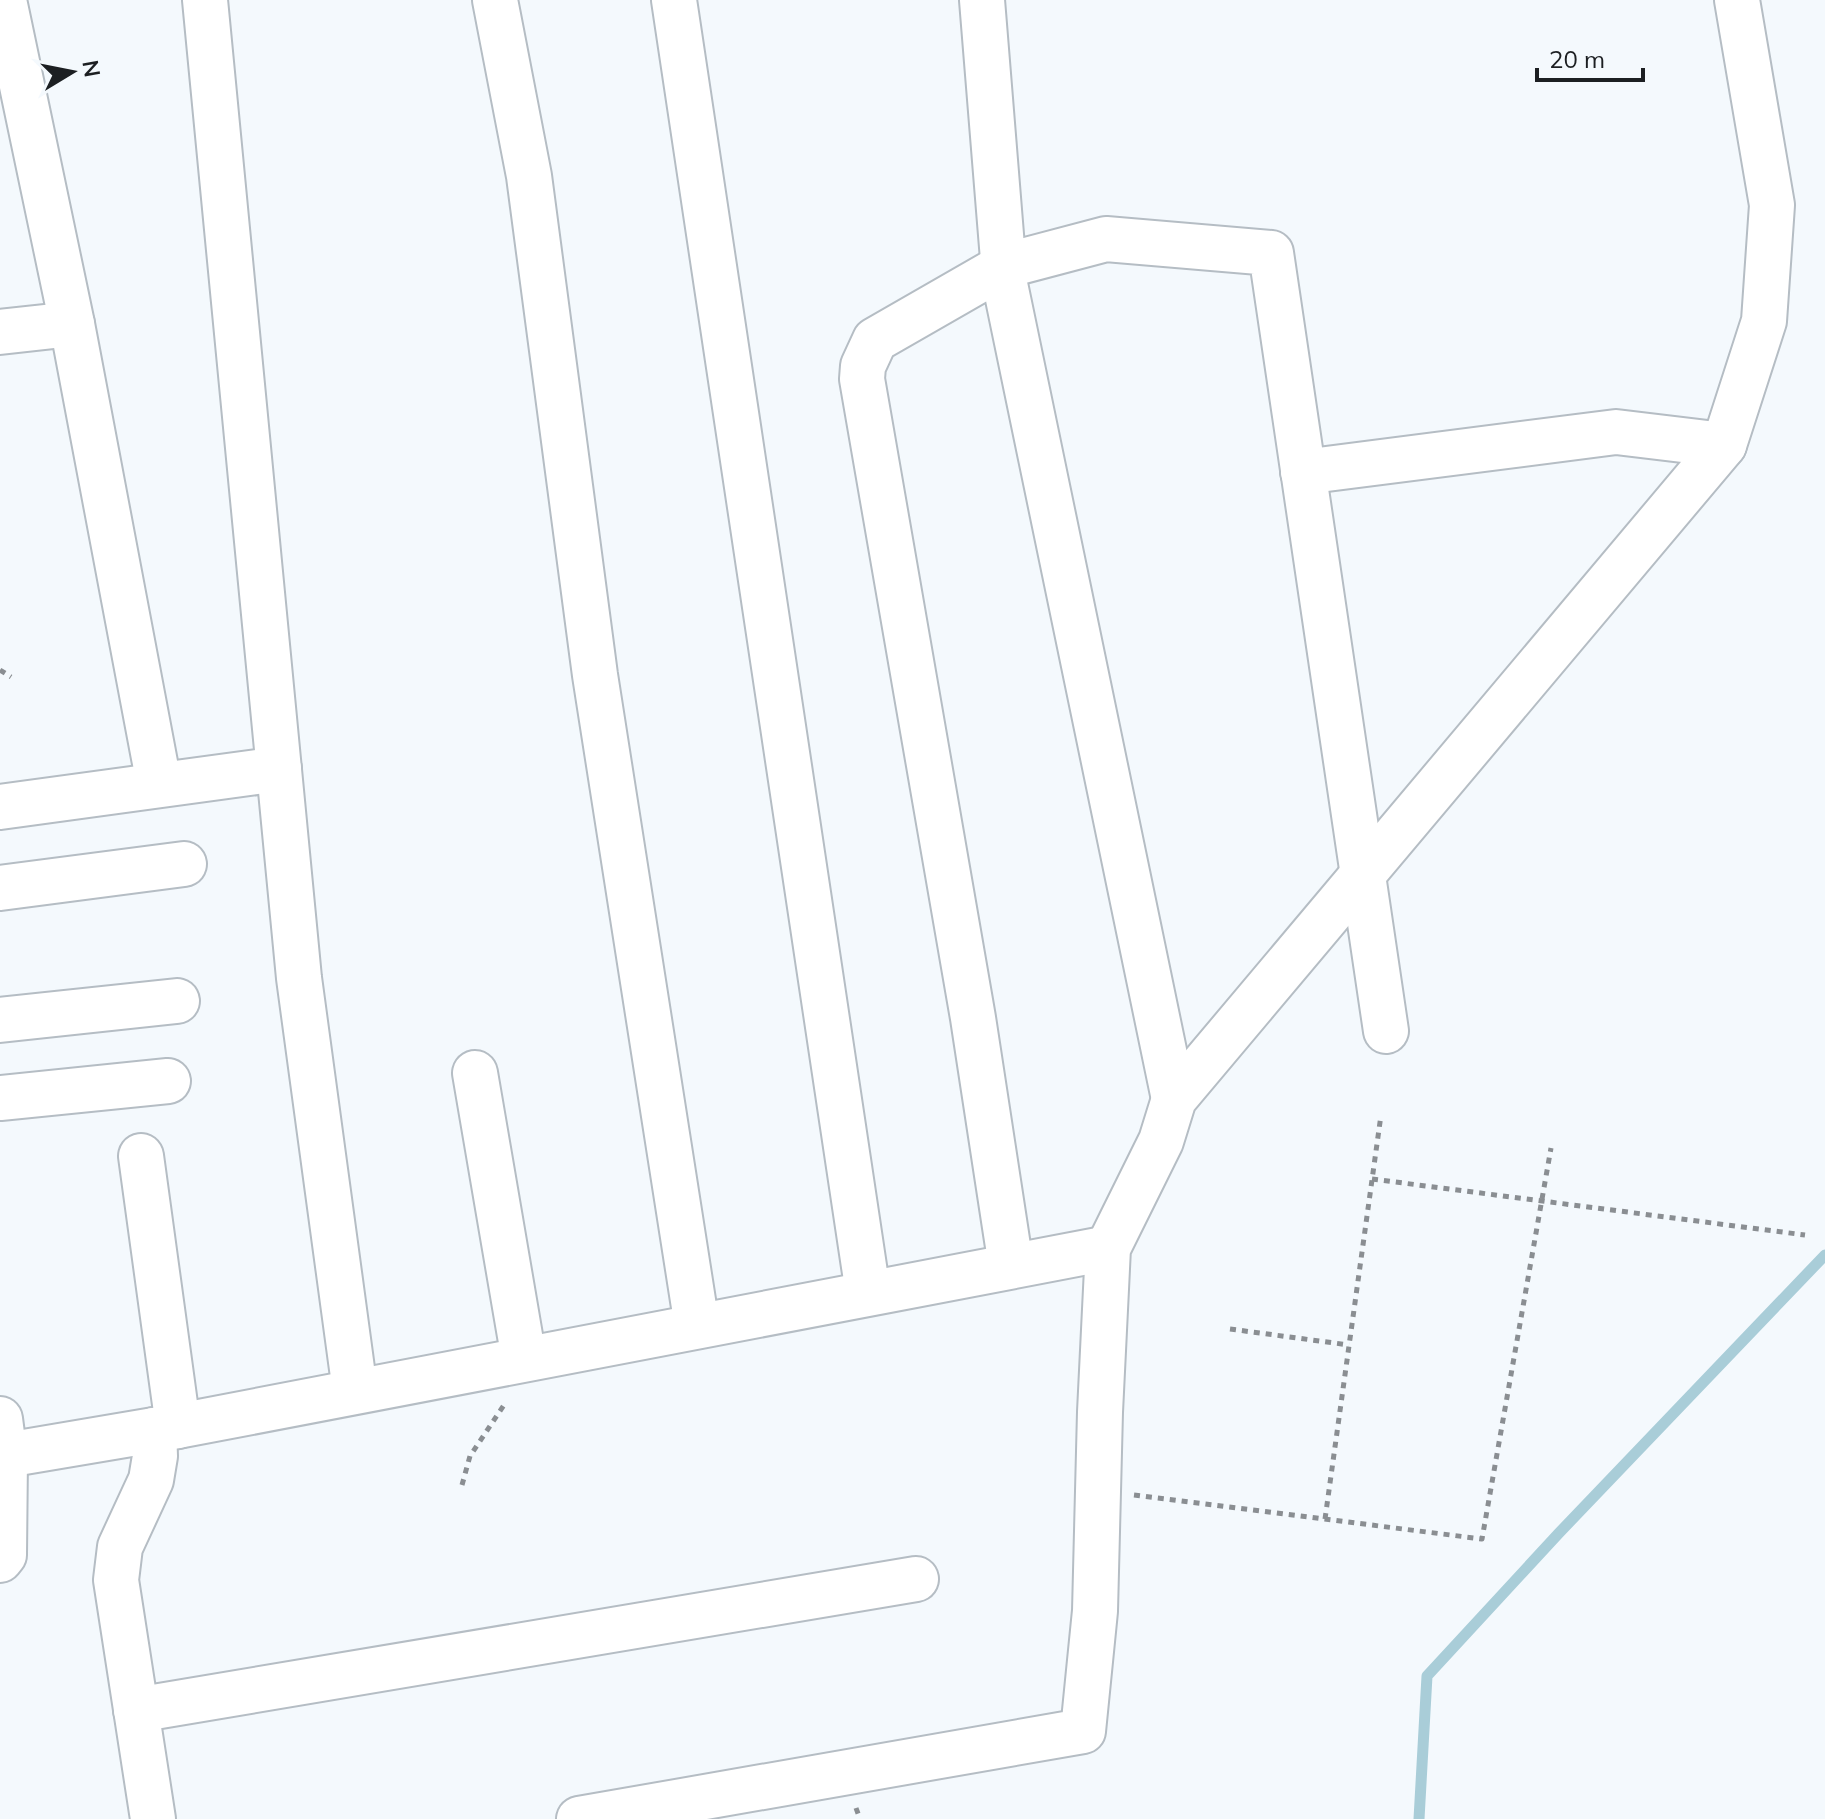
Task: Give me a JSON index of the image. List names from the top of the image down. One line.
{"scale_bar":"20 m","north":"right"}
